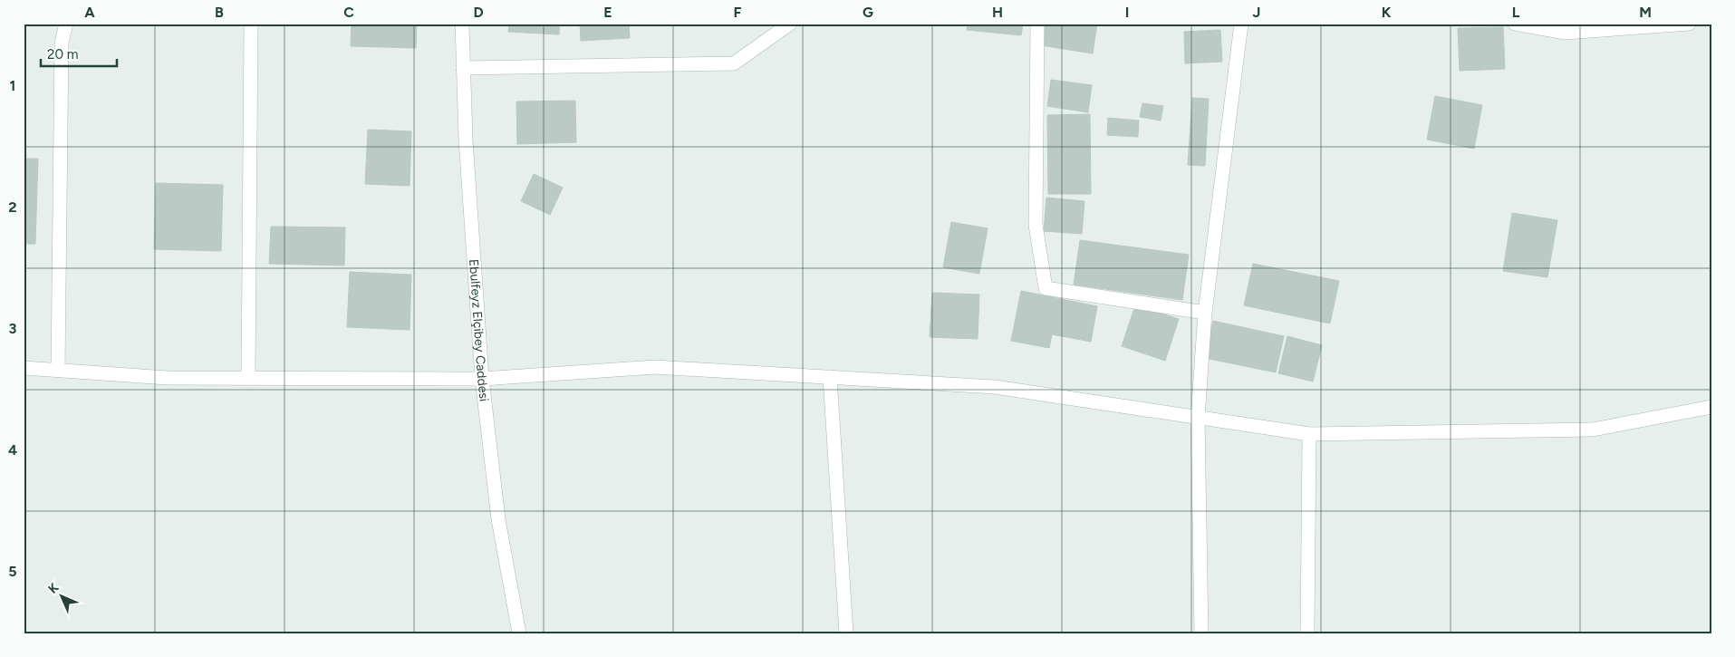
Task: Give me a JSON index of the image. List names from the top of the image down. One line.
{"streets":{"street":["Ebulfeyz Elçibey Caddesi"]},"scale_bar":"20 m","north":"top left","grid":{"columns":["A","B","C","D","E","F","G","H","I","J","K","L","M"],"rows":["1","2","3","4","5"]}}
